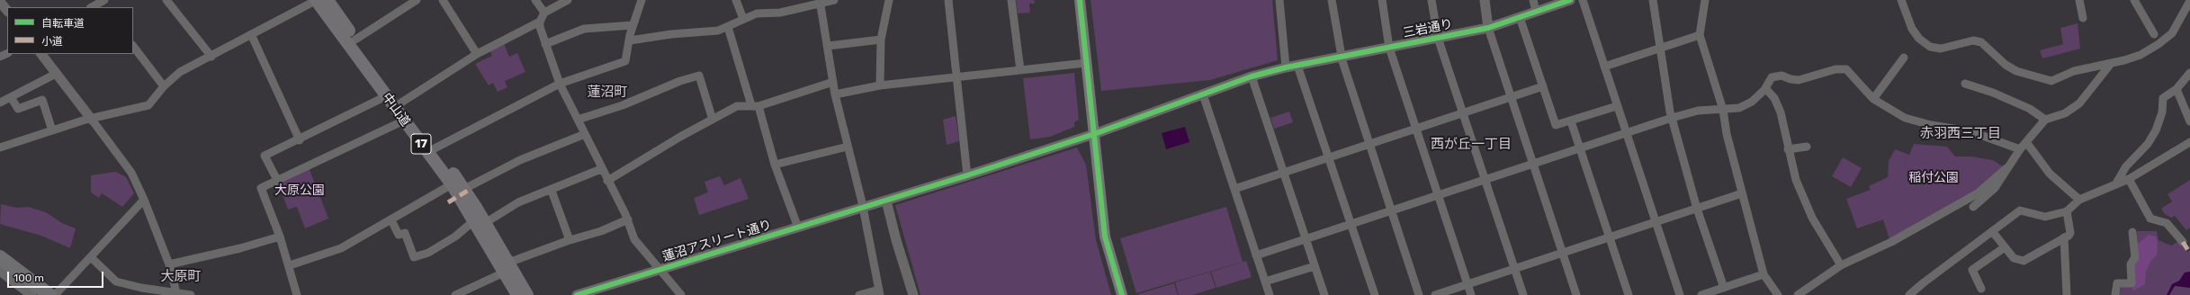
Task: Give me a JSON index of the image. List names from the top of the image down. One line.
{"streets":{"highway":["中山道","17"],"street":["三岩通り","蓮沼アスリート通り"]},"crossings":[["三岩通り","蓮沼アスリート通り"]],"districts":["蓮沼町","赤羽西三丁目","西が丘一丁目","大原町"],"parks":["稲付公園","大原公園"],"legend":["自転車道","小道"],"scale_bar":"100 m"}
